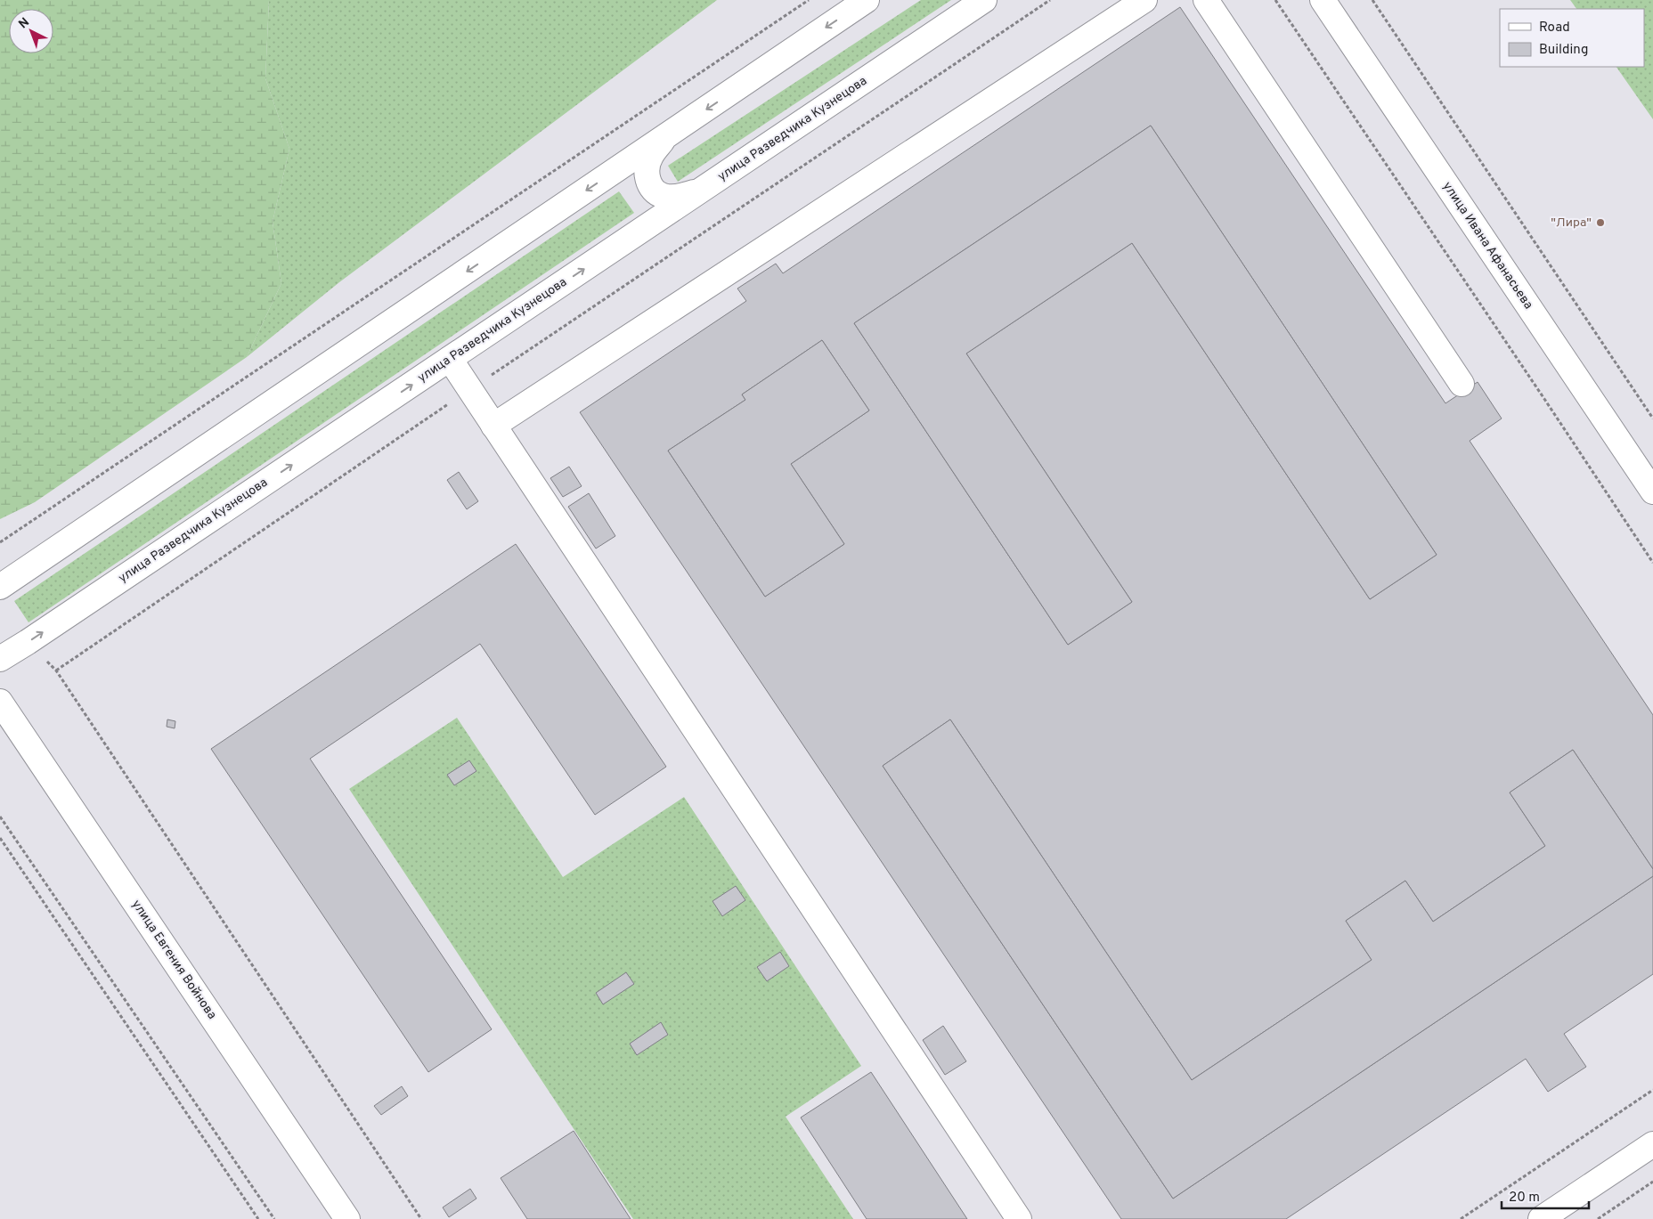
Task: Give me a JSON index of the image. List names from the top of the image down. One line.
{"streets":{"main road":["улица Разведчика Кузнецова","улица Ивана Афанасьева","улица Евгения Войнова"]},"places":["\"Лира\""],"legend":["Road","Building"],"scale_bar":"20 m","north":"top left"}
